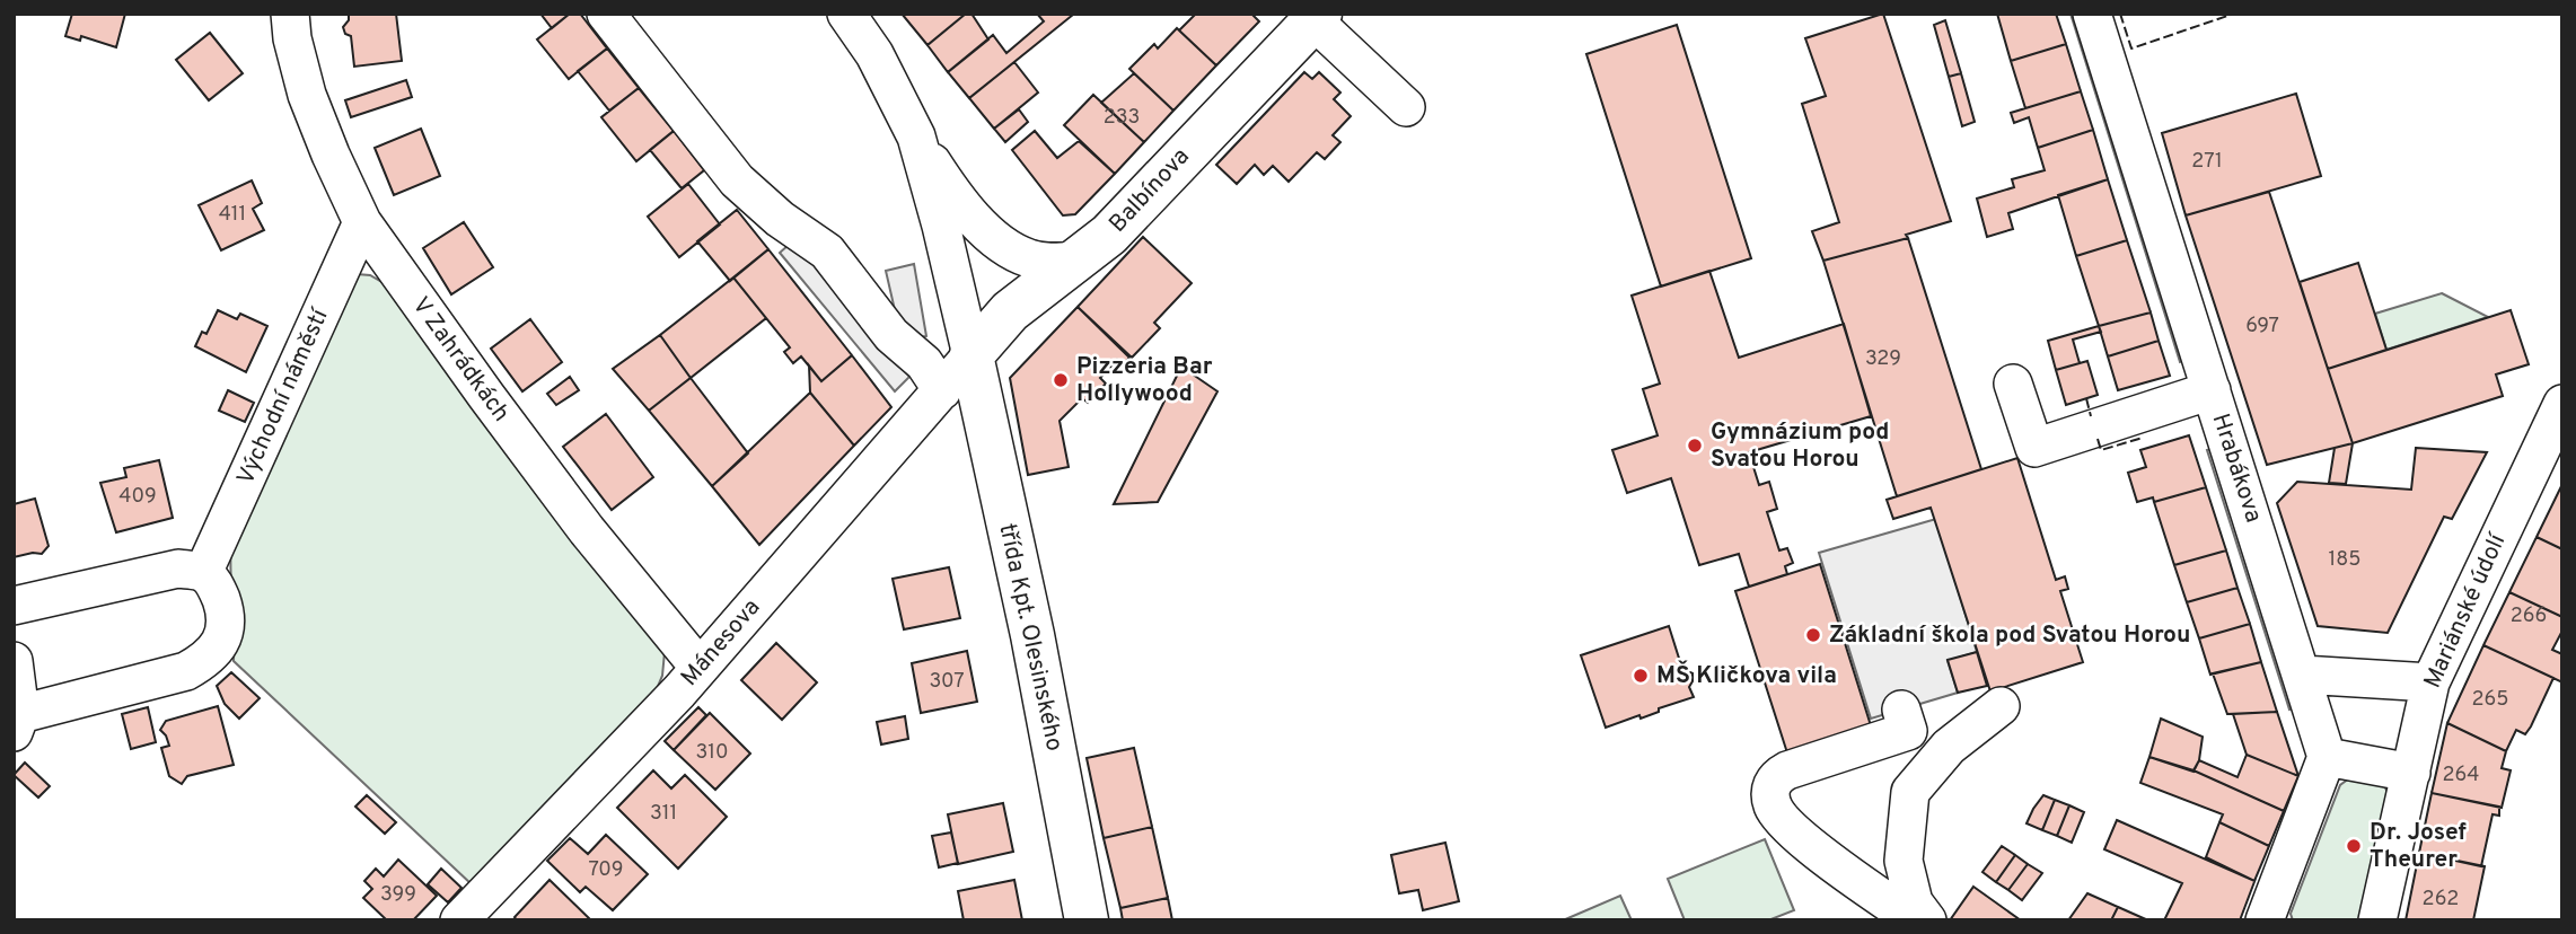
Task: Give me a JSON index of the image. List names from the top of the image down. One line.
{"streets":{"main road":["Balbínova","třída Kpt. Olesinského"],"street":["V Zahrádkách","Východní náměstí","Hrabákova","Mariánské údolí","Mánesova"]},"crossings":[["Balbínova","třída Kpt. Olesinského"],["Balbínova","Mánesova"],["V Zahrádkách","Východní náměstí"],["V Zahrádkách","Mánesova"],["třída Kpt. Olesinského","Mánesova"]],"places":["Pizzeria Bar Hollywood","Gymnázium pod Svatou Horou","Základní škola pod Svatou Horou","MŠ Kličkova vila","Dr. Josef Theurer"],"house_numbers":["233","271","411","697","329","409","185","266","307","265","310","264","311","709","399","262"]}
